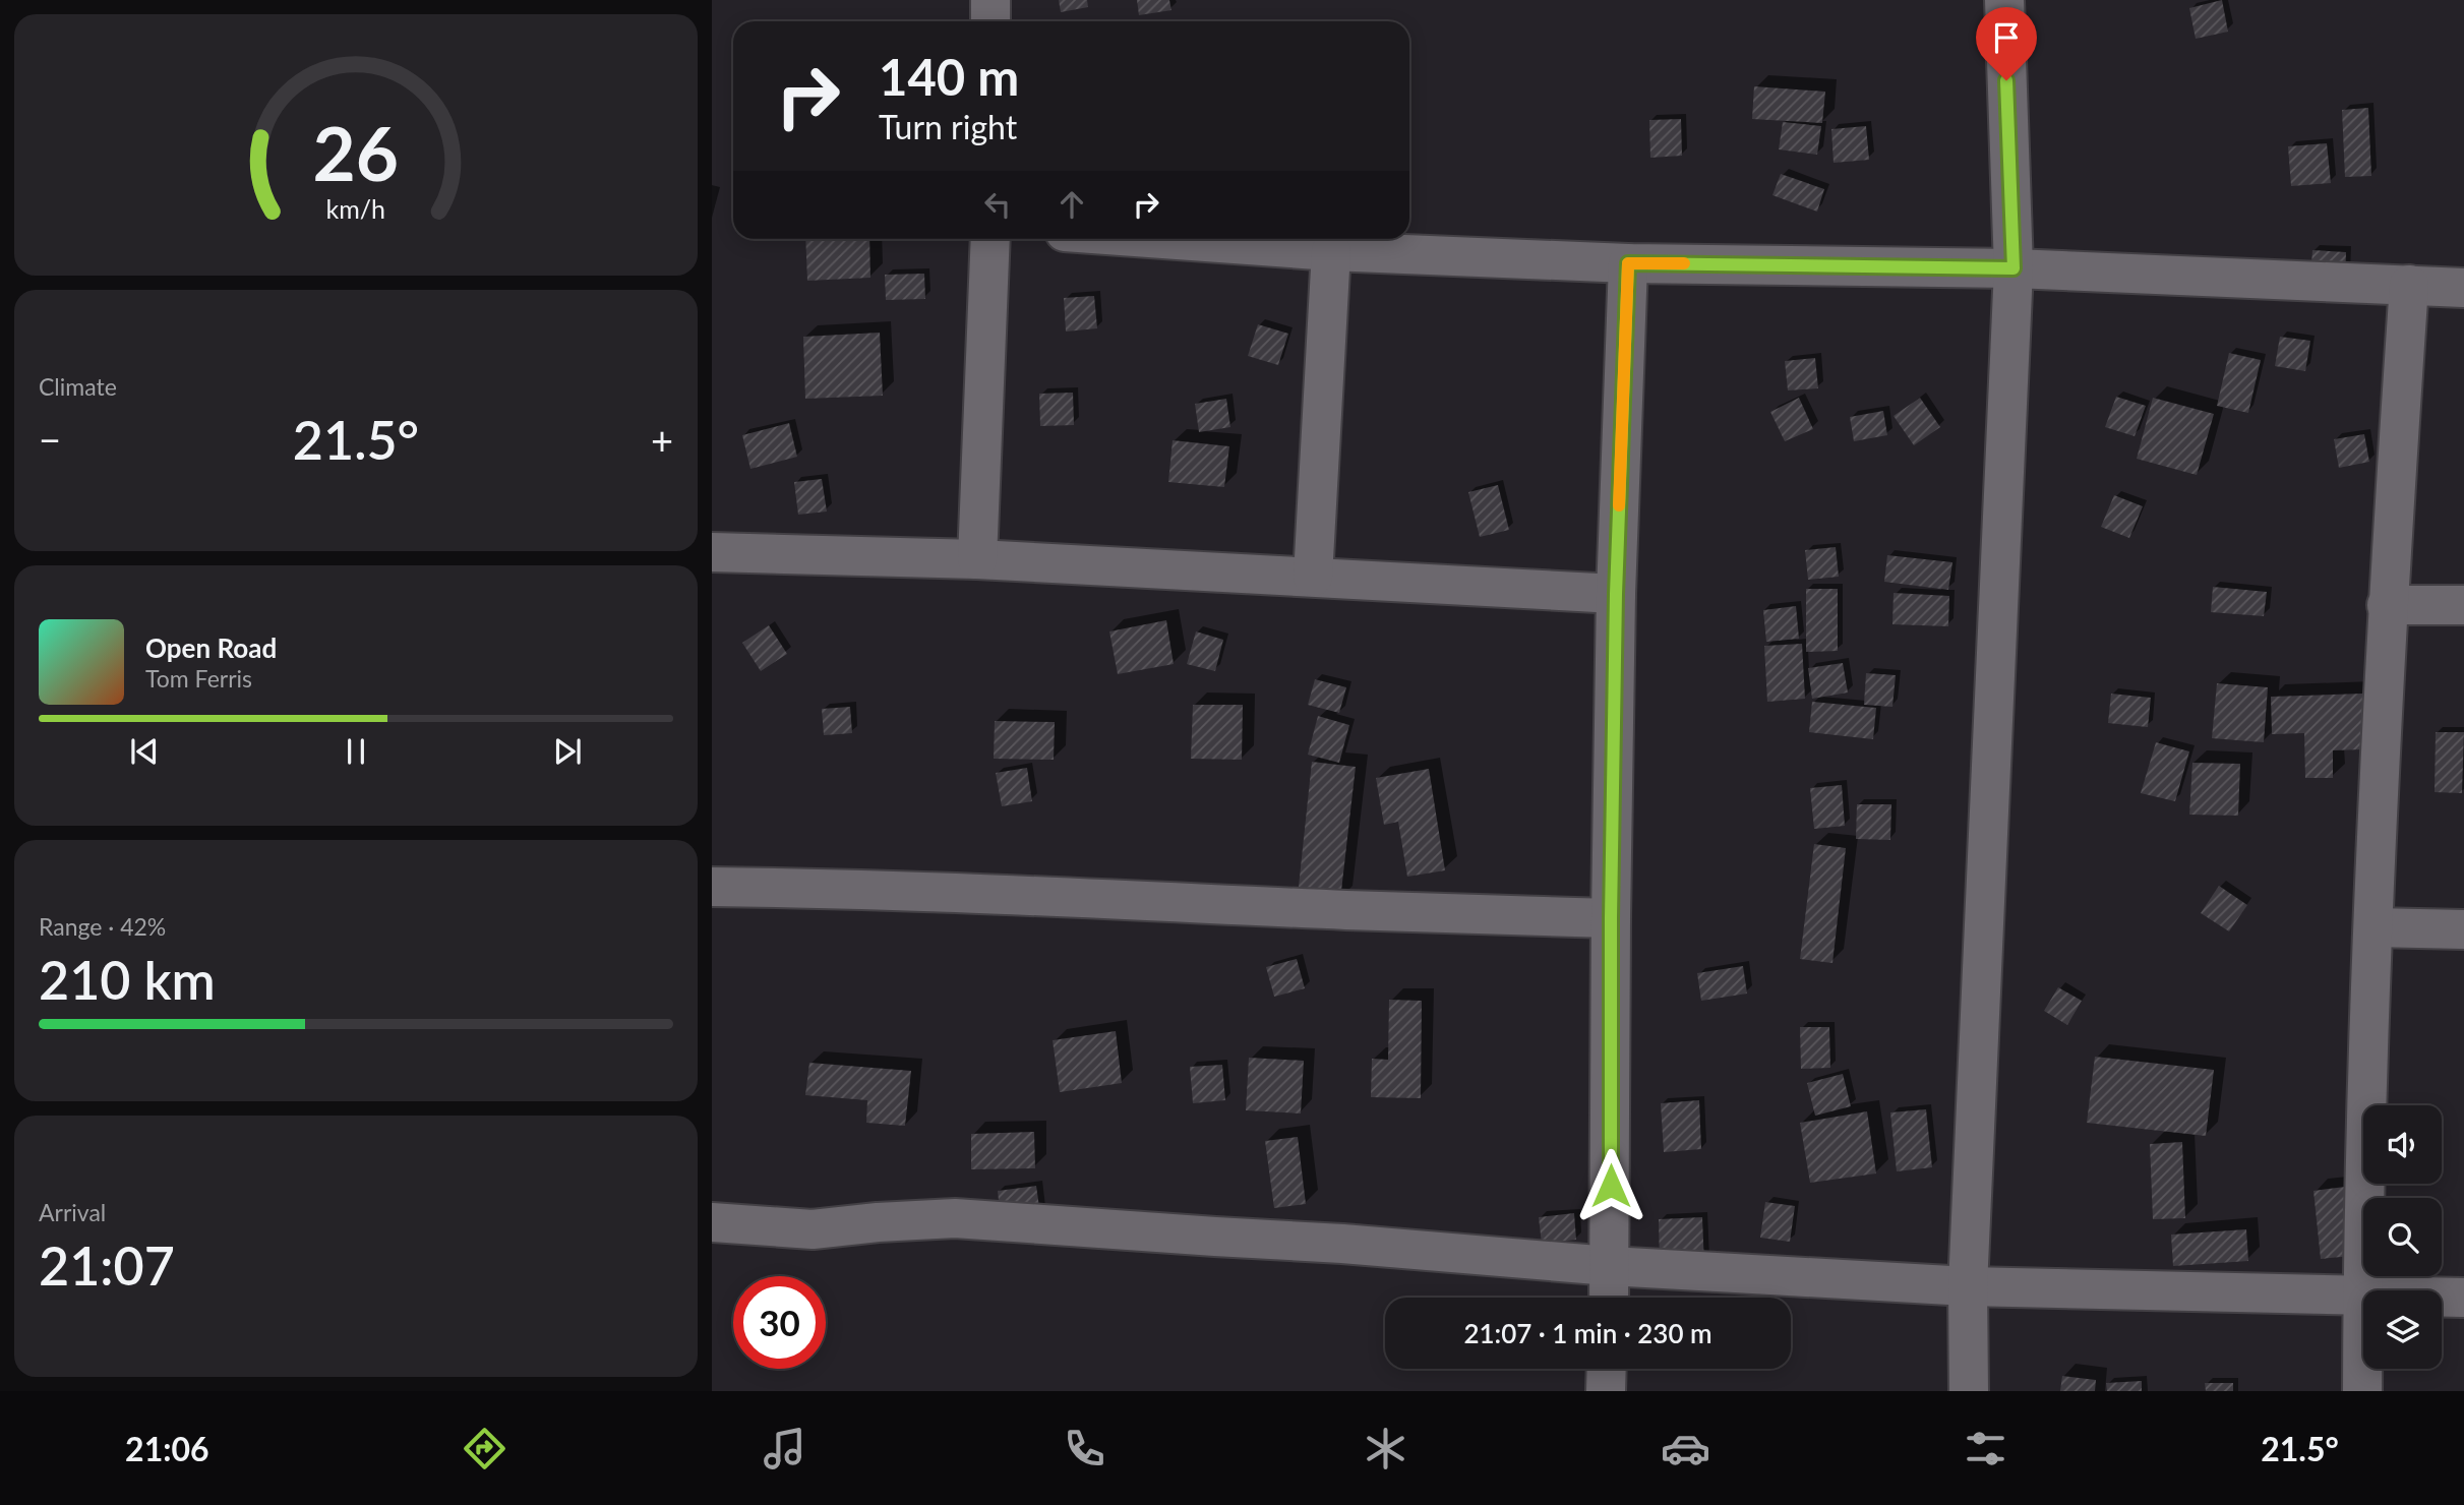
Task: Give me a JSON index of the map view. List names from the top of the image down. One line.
{"page":{"turn":["140 m","Turn right"],"tile":["Climate",["Range · 42%","210 km"],["Arrival","21:07"]],"heat":["−","21.5°","+"],"song":["Open Road","Tom Ferris"],"limit":"30","trip":"21:07 · 1 min · 230 m","tabs":["21:06","21.5°"],"gauge":["26","km/h"]}}
